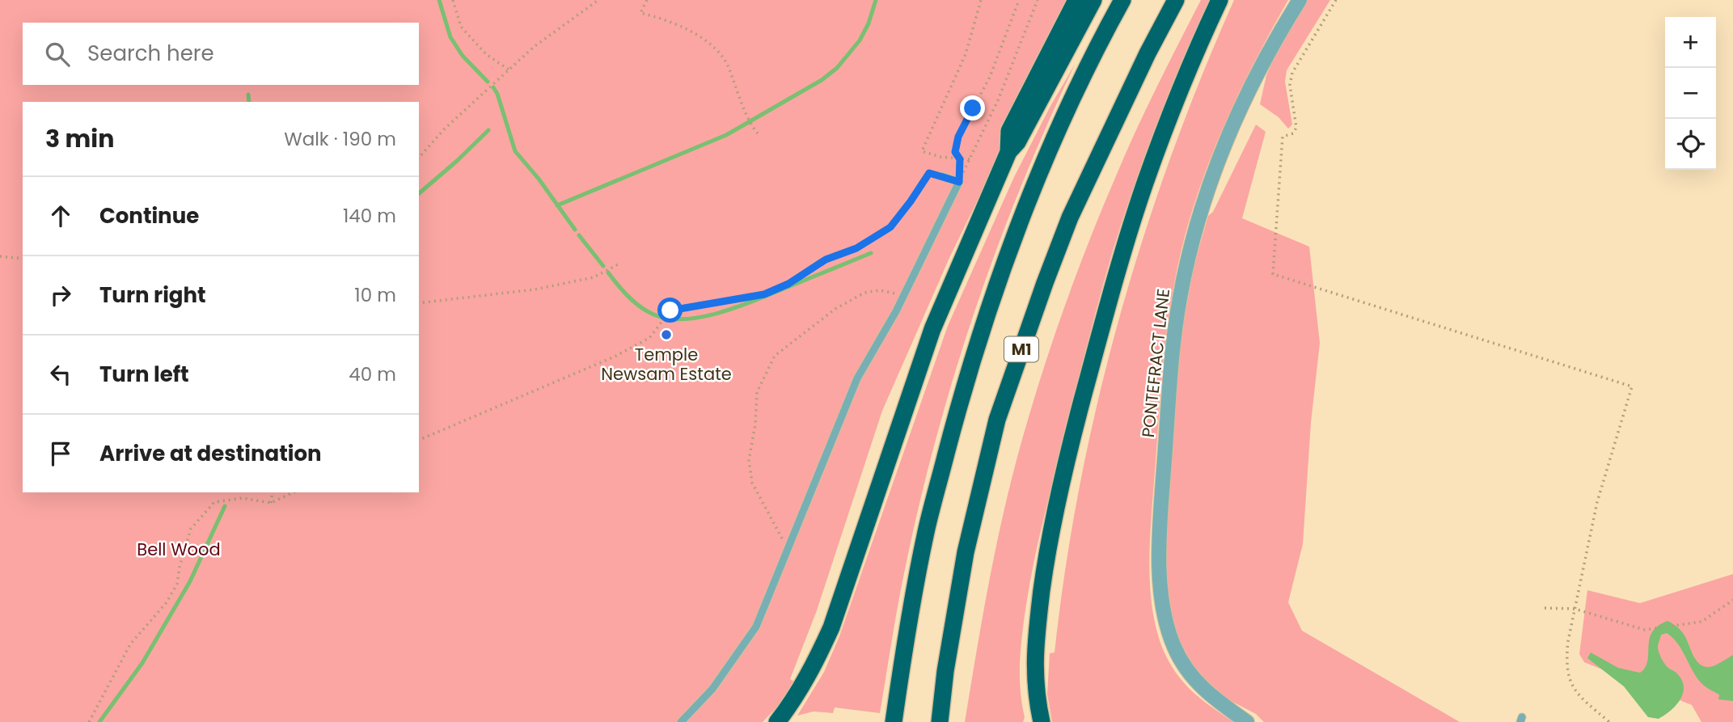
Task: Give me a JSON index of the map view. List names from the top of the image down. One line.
{"streets":{"highway":["M1"],"street":["PONTEFRACT LANE"]},"parks":["Bell Wood"],"places":["Temple Newsam Estate"],"page":{"map_buttons":["+","−"],"search":"Search here","heading":["3 min","Walk · 190 m"],"list":[["Continue","140 m"],["Turn right","10 m"],["Turn left","40 m"],"Arrive at destination"]}}
